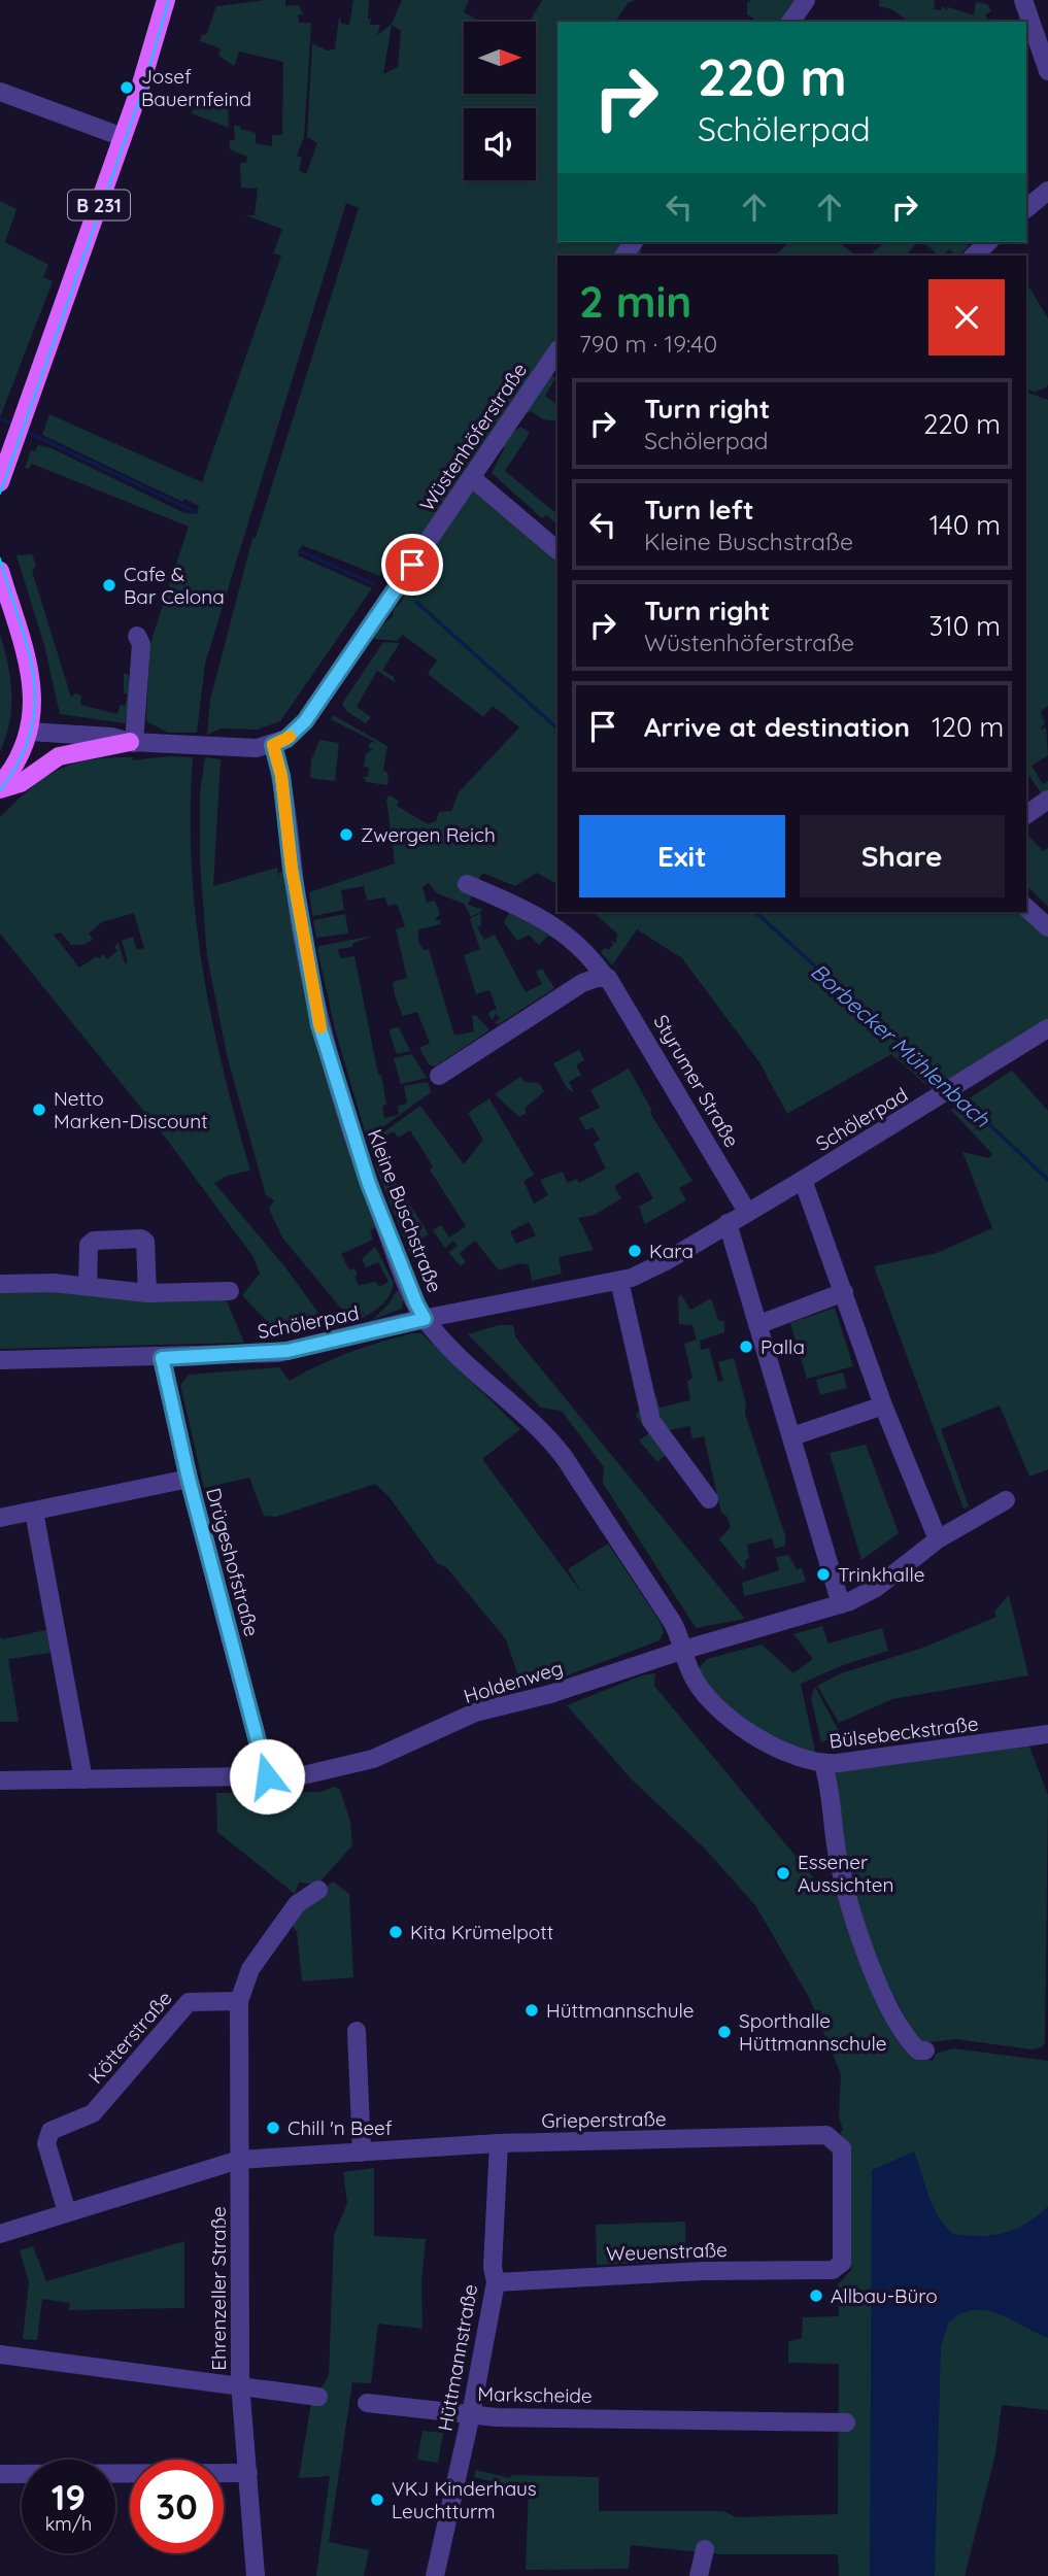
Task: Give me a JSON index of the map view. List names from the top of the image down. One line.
{"streets":{"main road":["B 231"],"street":["Wüstenhöferstraße","Styrumer Straße","Schölerpad","Kleine Buschstraße","Drügeshofstraße","Holdenweg","Bülsebeckstraße","Kötterstraße","Grieperstraße","Weuenstraße","Ehrenzeller Straße","Hüttmannstraße","Markscheide"]},"crossings":[["Wüstenhöferstraße","Kleine Buschstraße"],["Styrumer Straße","Schölerpad"],["Schölerpad","Kleine Buschstraße"],["Schölerpad","Drügeshofstraße"],["Kleine Buschstraße","Holdenweg"],["Kleine Buschstraße","Bülsebeckstraße"],["Drügeshofstraße","Holdenweg"],["Holdenweg","Bülsebeckstraße"],["Kötterstraße","Grieperstraße"],["Kötterstraße","Ehrenzeller Straße"],["Grieperstraße","Weuenstraße"],["Grieperstraße","Ehrenzeller Straße"],["Grieperstraße","Hüttmannstraße"],["Weuenstraße","Hüttmannstraße"],["Hüttmannstraße","Markscheide"]],"water":["Borbecker Mühlenbach"],"places":["Josef Bauernfeind","Cafe & Bar Celona","Zwergen Reich","Netto Marken-Discount","Kara","Palla","Trinkhalle","Essener Aussichten","Kita Krümelpott","Hüttmannschule","Sporthalle Hüttmannschule","Chill 'n Beef","Allbau-Büro","VKJ Kinderhaus Leuchtturm"],"north":"right","page":{"turn":["220 m","Schölerpad"],"heading":["2 min","790 m · 19:40"],"list":[{"name":"Turn right","note":"Schölerpad","value":"220 m"},{"name":"Turn left","note":"Kleine Buschstraße","value":"140 m"},{"name":"Turn right","note":"Wüstenhöferstraße","value":"310 m"},{"name":"Arrive at destination","value":"120 m"}],"buttons":["Exit","Share"],"speed":"19 km/h","limit":"30"}}
